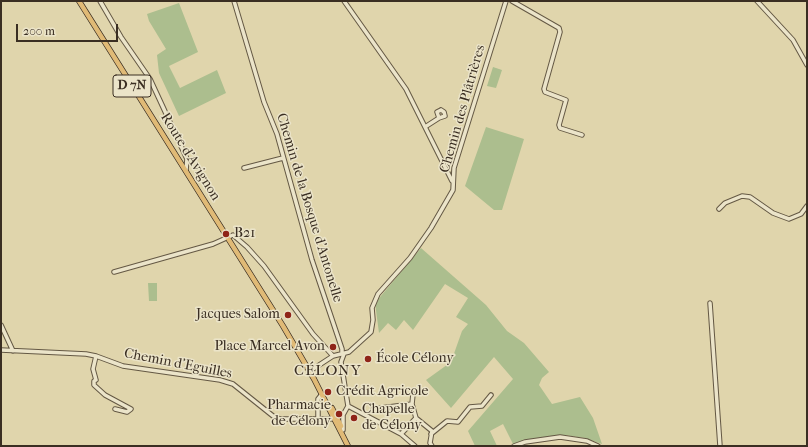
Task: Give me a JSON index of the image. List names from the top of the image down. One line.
{"streets":{"main road":["D 7N","Route d'Avignon"],"street":["Chemin des Plâtrières","Chemin de la Bosque d'Antonelle","Chemin d'Eguilles"]},"crossings":[["Chemin des Plâtrières","Chemin de la Bosque d'Antonelle"],["Route d'Avignon","Chemin d'Eguilles"]],"districts":["CÉLONY"],"places":["B21","Jacques Salom","Place Marcel Avon","École Célony","Crédit Agricole","Pharmacie de Célony","Chapelle de Célony"],"scale_bar":"200 m"}
